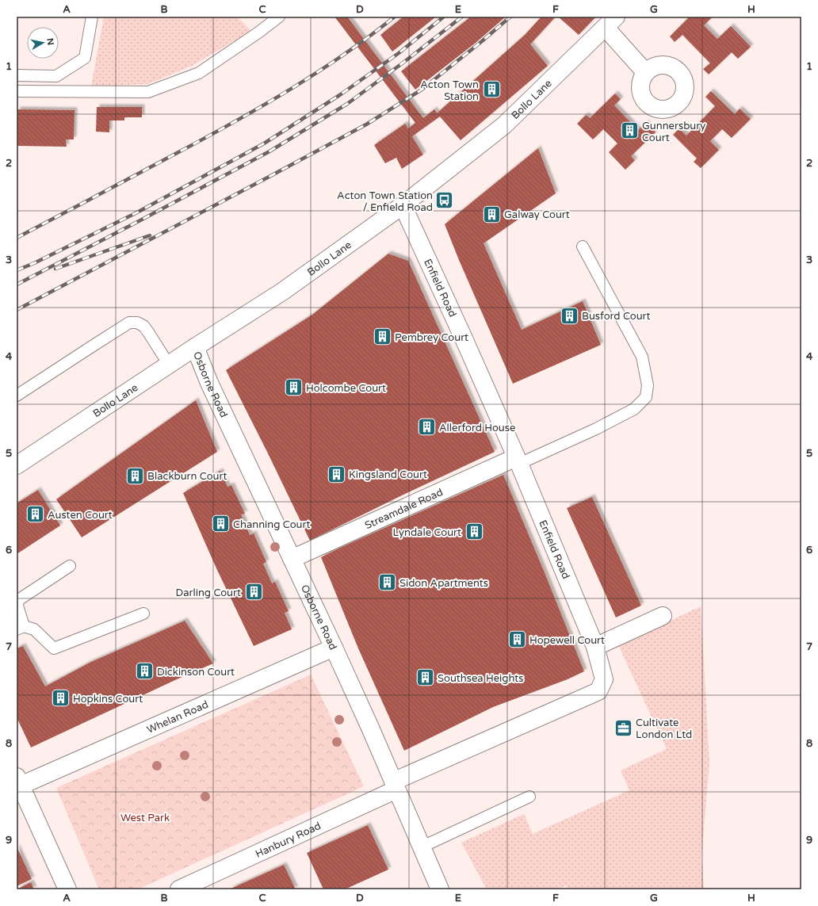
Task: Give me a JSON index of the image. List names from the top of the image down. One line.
{"streets":{"street":["Bollo Lane","Enfield Road","Osborne Road","Streamdale Road","Whelan Road","Hanbury Road"]},"crossings":[["Bollo Lane","Enfield Road"],["Bollo Lane","Osborne Road"],["Enfield Road","Osborne Road"],["Enfield Road","Streamdale Road"],["Enfield Road","Hanbury Road"],["Osborne Road","Streamdale Road"],["Osborne Road","Whelan Road"],["Osborne Road","Hanbury Road"]],"parks":["West Park"],"places":{"building":["Acton Town Station","Gunnersbury Court","Galway Court","Busford Court","Pembrey Court","Holcombe Court","Allerford House","Kingsland Court","Blackburn Court","Austen Court","Channing Court","Lyndale Court","Sidon Apartments","Darling Court","Hopewell Court","Dickinson Court","Southsea Heights","Hopkins Court"],"bus stop":["Acton Town Station / Enfield Road"],"office":["Cultivate London Ltd"]},"north":"right","grid":{"columns":["A","B","C","D","E","F","G","H"],"rows":["1","2","3","4","5","6","7","8","9"]}}
